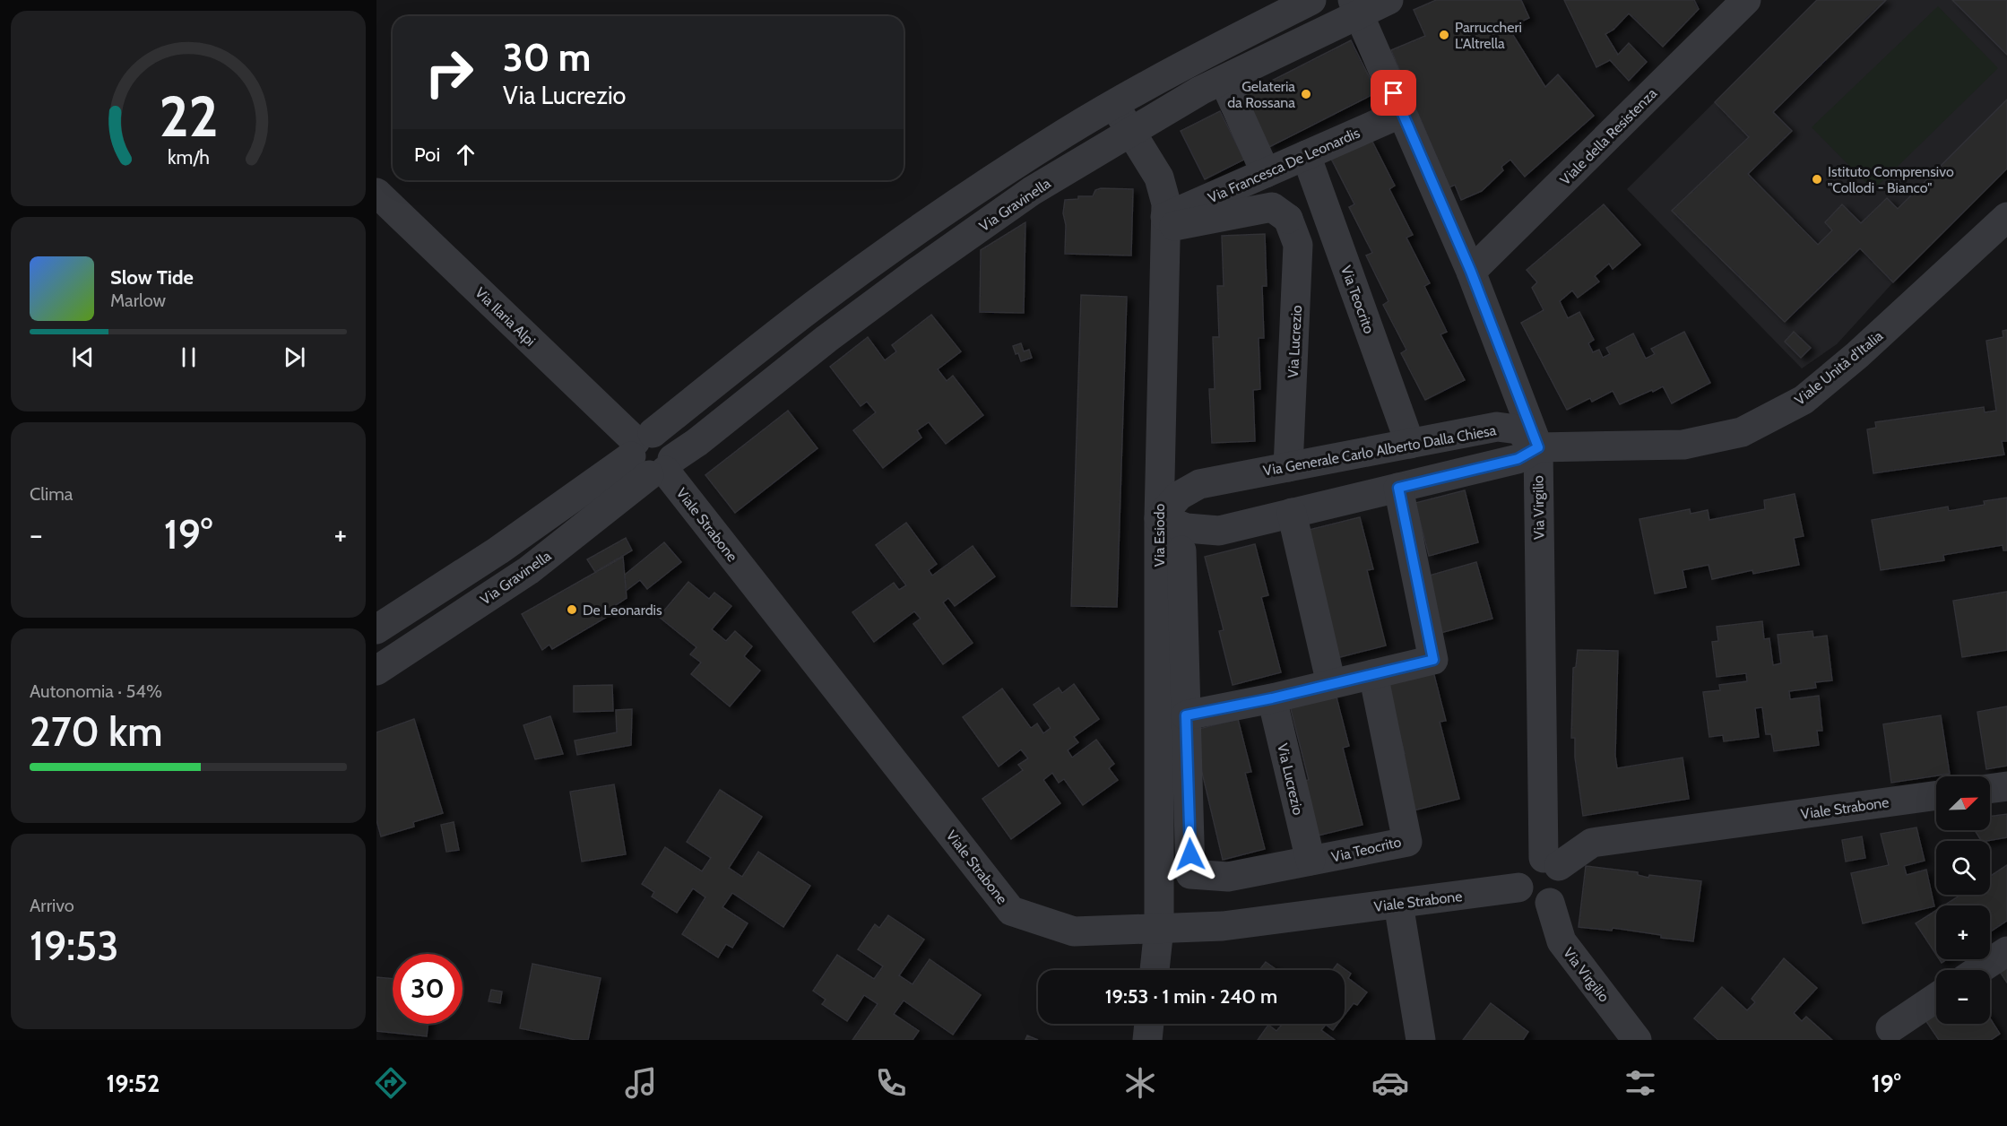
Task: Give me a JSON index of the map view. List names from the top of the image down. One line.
{"streets":{"street":["Viale della Resistenza","Via Francesca De Leonardis","Via Gravinella","Via Teocrito","Via Ilaria Alpi","Via Lucrezio","Viale Unità d'Italia","Via Generale Carlo Alberto Dalla Chiesa","Via Virgilio","Viale Strabone","Via Esiodo"]},"crossings":[["Viale della Resistenza","Via Virgilio"],["Via Francesca De Leonardis","Via Teocrito"],["Via Francesca De Leonardis","Via Lucrezio"],["Via Francesca De Leonardis","Via Virgilio"],["Via Francesca De Leonardis","Via Esiodo"],["Via Gravinella","Via Ilaria Alpi"],["Via Gravinella","Via Virgilio"],["Via Gravinella","Viale Strabone"],["Via Gravinella","Via Esiodo"],["Via Teocrito","Via Lucrezio"],["Via Teocrito","Via Generale Carlo Alberto Dalla Chiesa"],["Via Teocrito","Via Esiodo"],["Via Ilaria Alpi","Viale Strabone"],["Via Lucrezio","Via Generale Carlo Alberto Dalla Chiesa"],["Viale Unità d'Italia","Via Generale Carlo Alberto Dalla Chiesa"],["Viale Unità d'Italia","Via Virgilio"],["Via Generale Carlo Alberto Dalla Chiesa","Via Virgilio"],["Via Generale Carlo Alberto Dalla Chiesa","Via Esiodo"],["Via Virgilio","Viale Strabone"],["Viale Strabone","Via Esiodo"]],"places":["Parruccheri L'Altrella","Gelateria da Rossana","Istituto Comprensivo \"Collodi - Bianco\"","De Leonardis"],"north":"top right","page":{"turn":["30 m","Via Lucrezio"],"then":"Poi","song":["Slow Tide","Marlow"],"tile":["Clima",["Autonomia · 54%","270 km"],["Arrivo","19:53"]],"heat":["−","19°","+"],"map_buttons":["+","−"],"limit":"30","trip":"19:53 · 1 min · 240 m","tabs":["19:52","19°"],"gauge":["22","km/h"]}}
